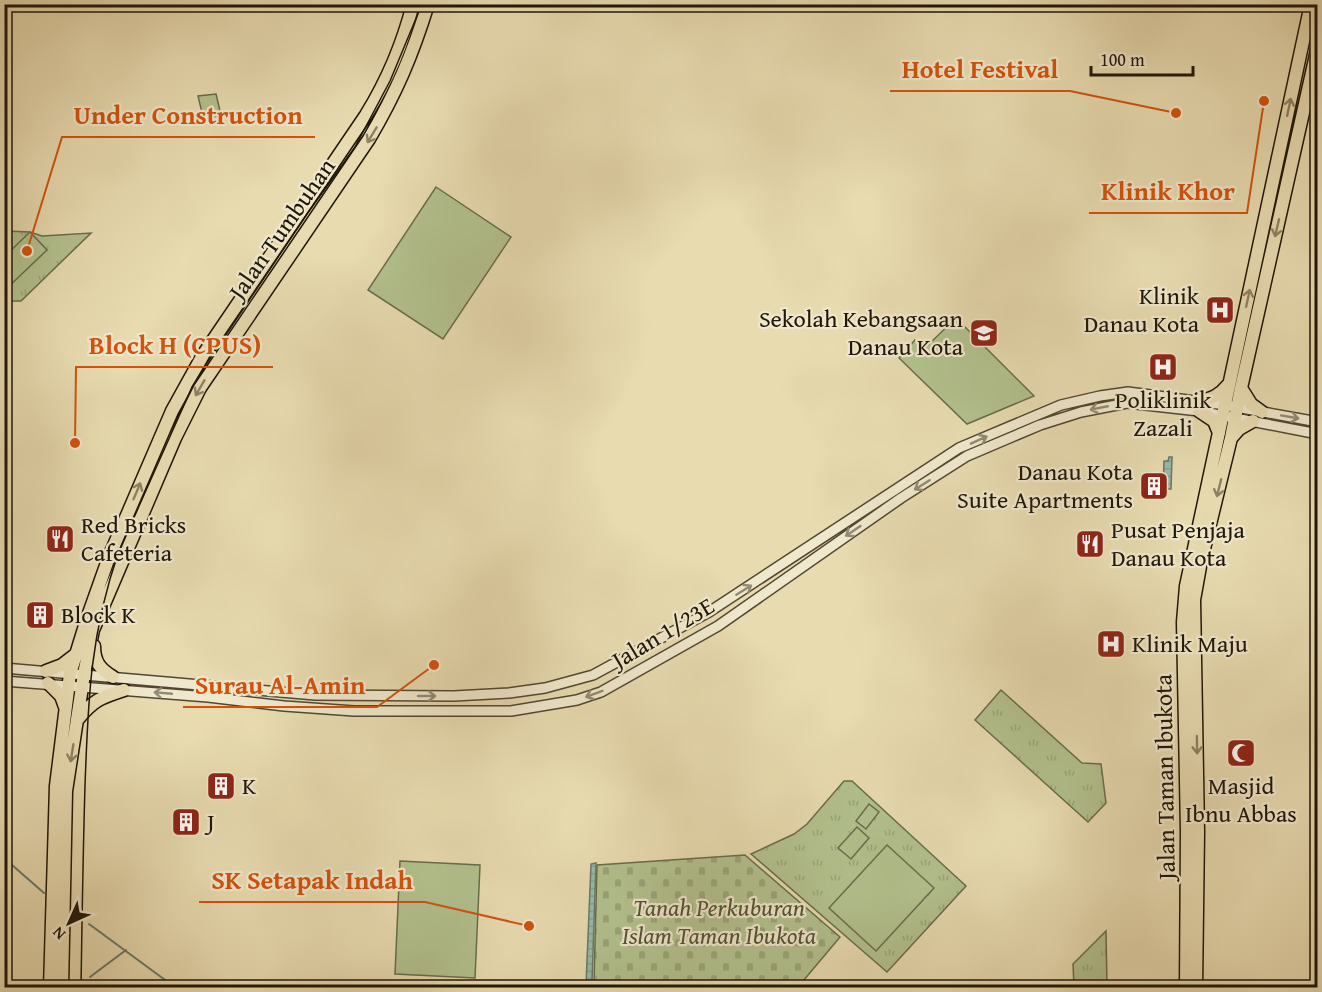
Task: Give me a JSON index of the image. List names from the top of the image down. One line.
{"streets":{"main road":["Jalan Tumbuhan","Jalan Taman Ibukota"],"street":["Jalan 1/23E"]},"crossings":[["Jalan Tumbuhan","Jalan 1/23E"],["Jalan 1/23E","Jalan Taman Ibukota"]],"parks":["Tanah Perkuburan Islam Taman Ibukota"],"places":{"other":["Klinik Khor","Hotel Festival","Under Construction","Block H (CPUS)","Surau Al-Amin","SK Setapak Indah"],"hospital":["Klinik Danau Kota","Poliklinik Zazali","Klinik Maju"],"school or university":["Sekolah Kebangsaan Danau Kota"],"building":["Danau Kota Suite Apartments","Block K","K","J"],"restaurant":["Red Bricks Cafeteria","Pusat Penjaja Danau Kota"],"mosque":["Masjid Ibnu Abbas"]},"scale_bar":"100 m","north":"bottom left"}
